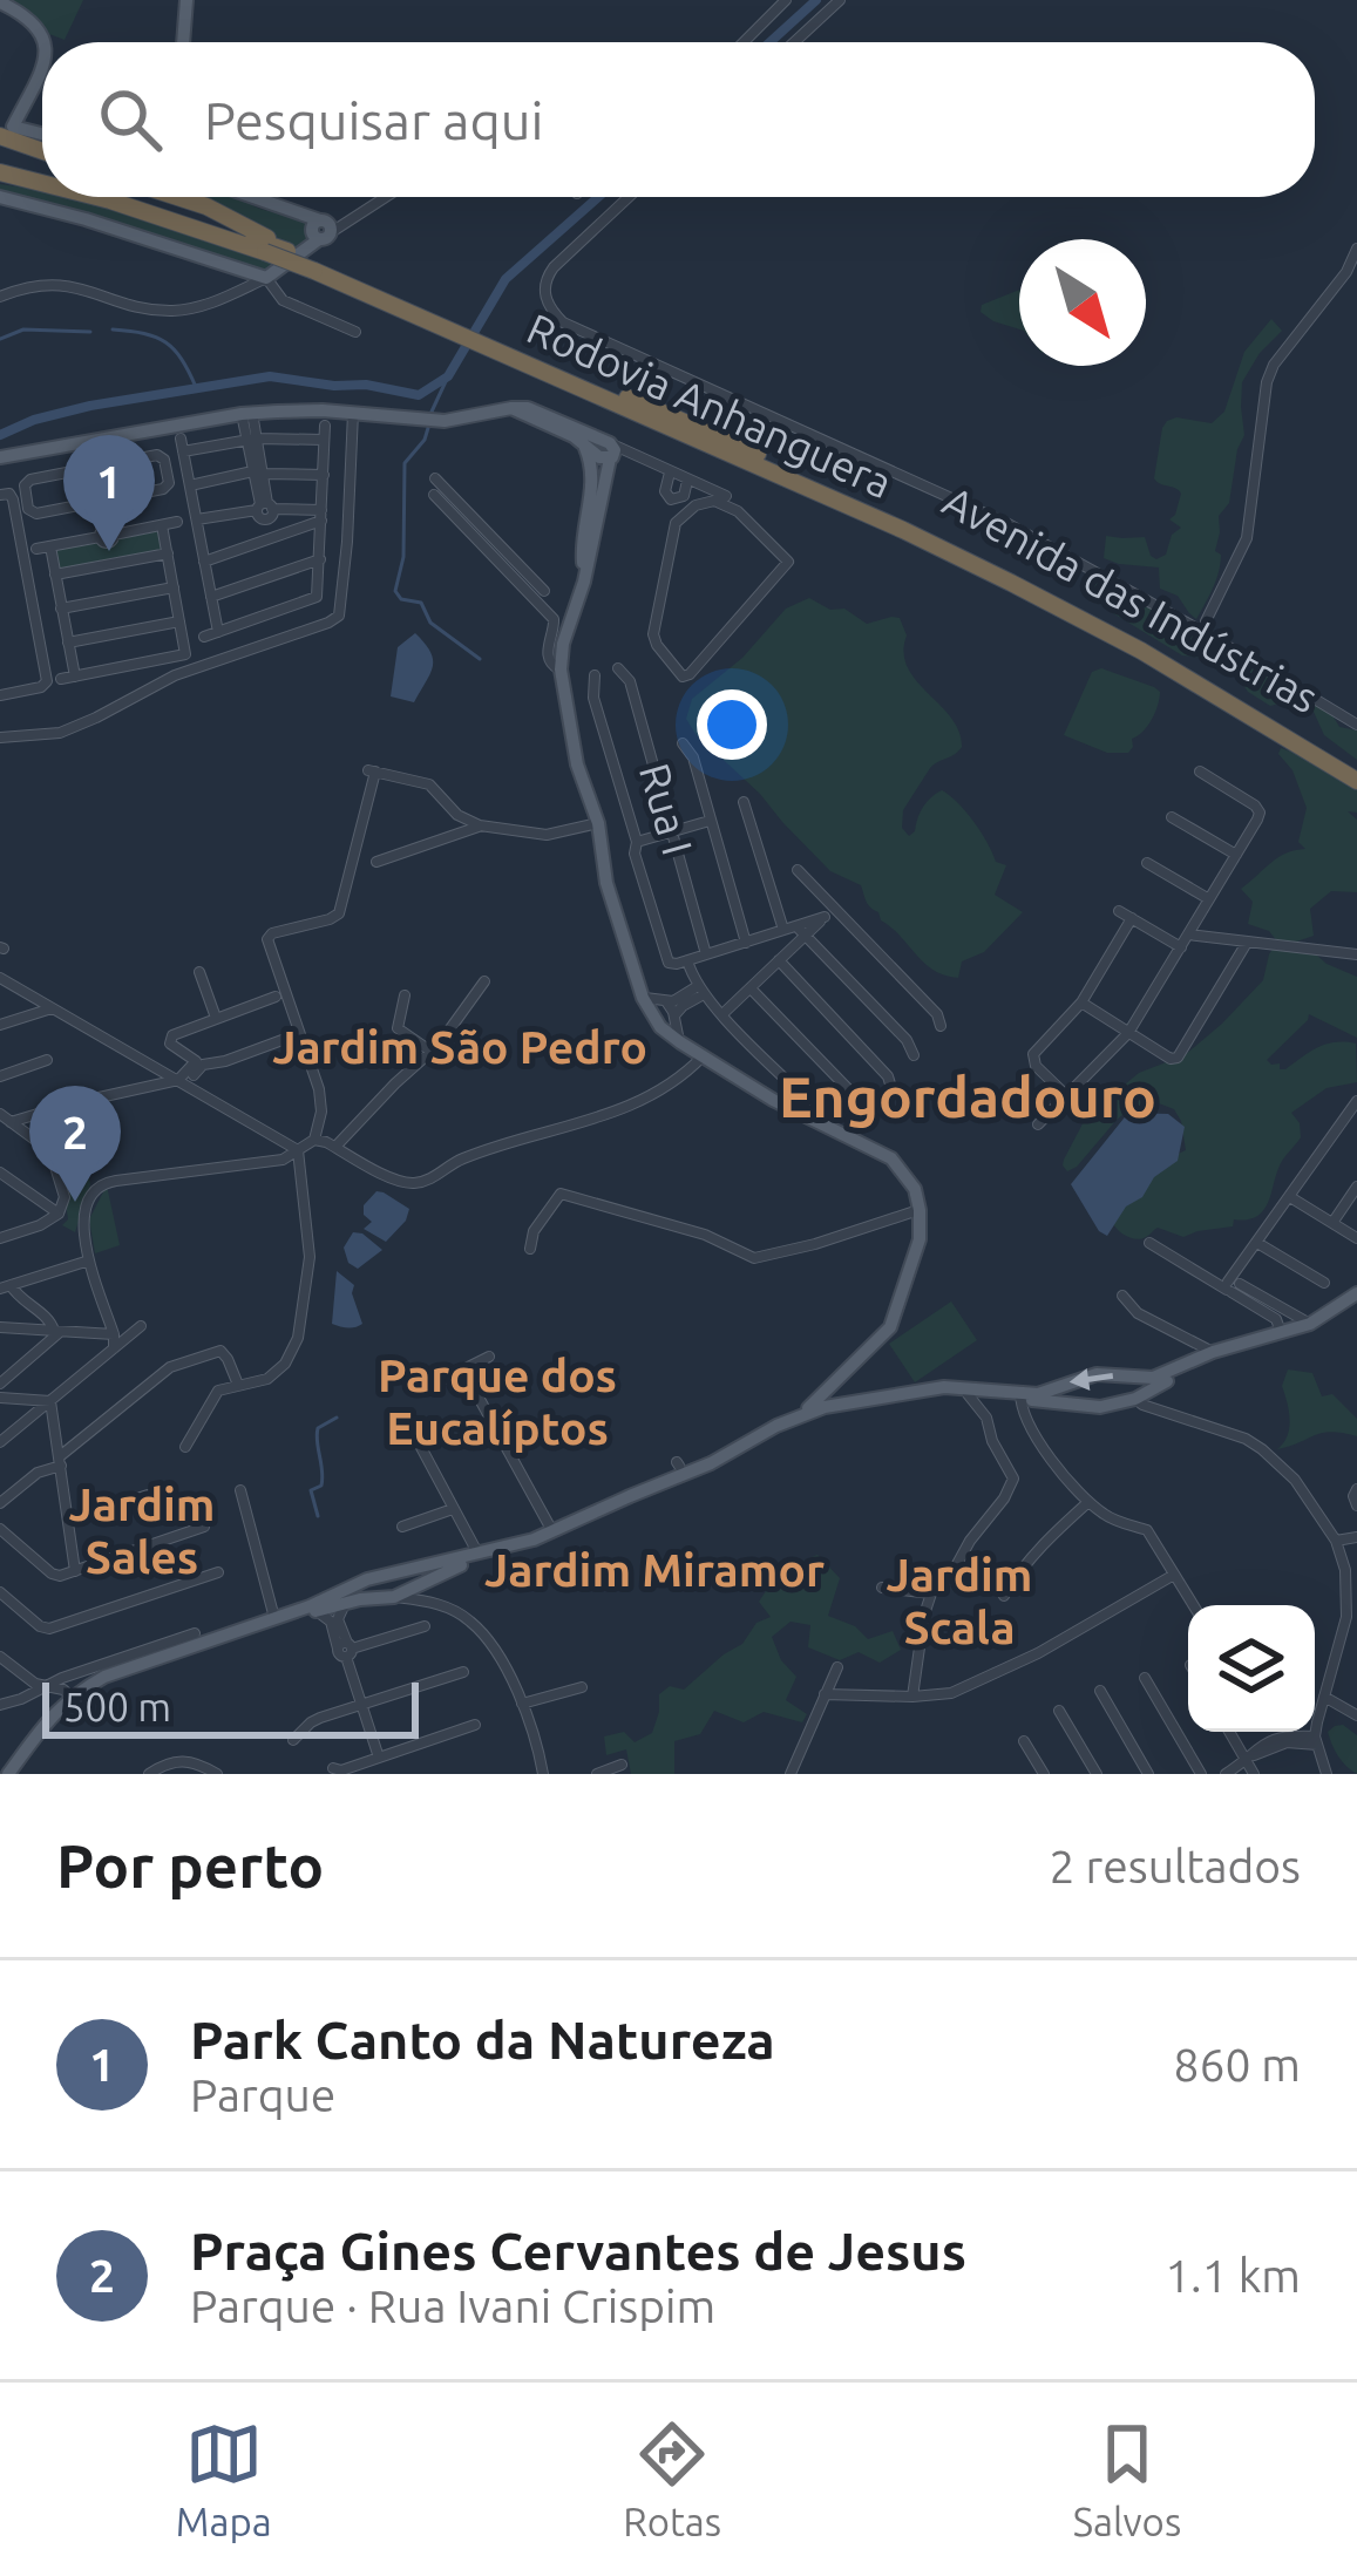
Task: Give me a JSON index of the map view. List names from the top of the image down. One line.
{"streets":{"highway":["Rodovia Anhanguera"],"street":["Avenida das Indústrias","Rua I"]},"districts":["Jardim São Pedro","Engordadouro","Parque dos Eucalíptos","Jardim Sales","Jardim Miramor","Jardim Scala"],"scale_bar":"500 m","north":"bottom right","page":{"search":"Pesquisar aqui","pins":["1","2"],"scale":"500 m","heading":["Por perto","2 resultados"],"list":[{"mark":"1","name":"Park Canto da Natureza","note":"Parque","value":"860 m"},{"mark":"2","name":"Praça Gines Cervantes de Jesus","note":"Parque · Rua Ivani Crispim","value":"1.1 km"}],"nav":["Mapa","Rotas","Salvos"]}}
